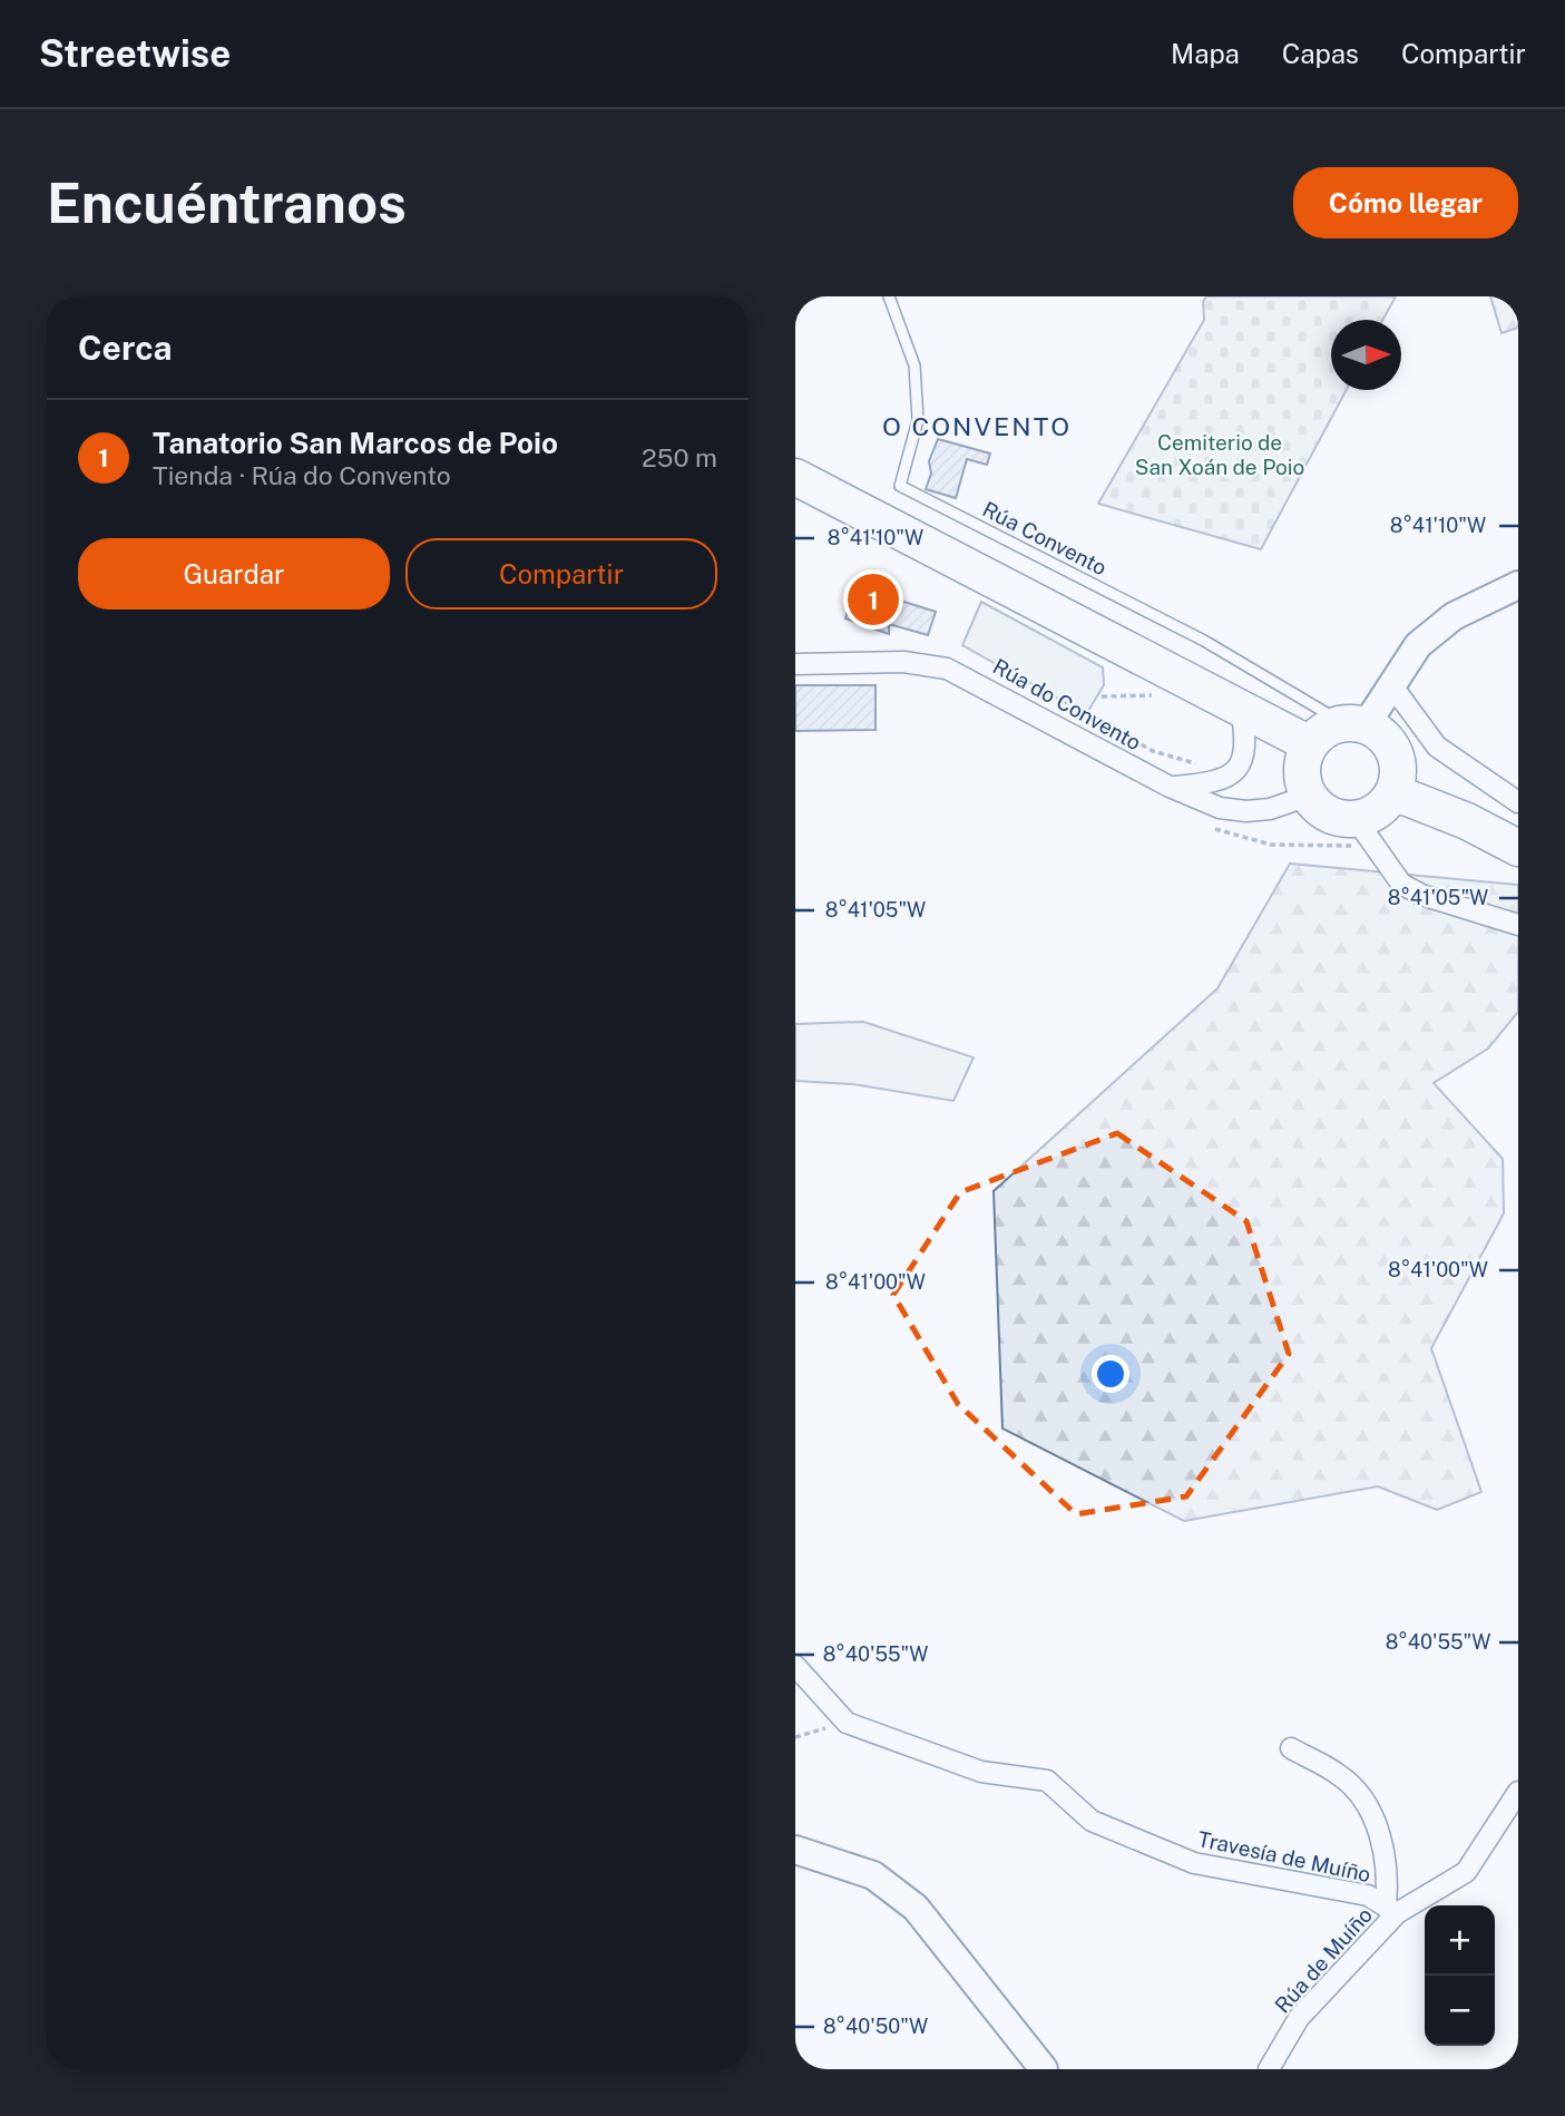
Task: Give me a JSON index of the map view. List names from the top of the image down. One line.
{"streets":{"street":["Rúa do Convento","Travesía de Muíño","Rúa de Muíño"],"lane":["Rúa Convento"]},"crossings":[["Rúa Convento","Rúa do Convento"],["Travesía de Muíño","Rúa de Muíño"]],"districts":["O CONVENTO"],"parks":["Cemiterio de San Xoán de Poio"],"north":"right","page":{"header":"Streetwise","nav":["Mapa","Capas","Compartir"],"buttons":["Cómo llegar",["Guardar","Compartir"]],"title":"Encuéntranos","heading":"Cerca","list":[{"mark":"1","name":"Tanatorio San Marcos de Poio","note":"Tienda · Rúa do Convento","value":"250 m"}],"pins":"1","map_buttons":["+","−"]},"coordinates":["8°41'10\"W","8°41'05\"W","8°41'00\"W","8°40'55\"W","8°40'50\"W"]}
